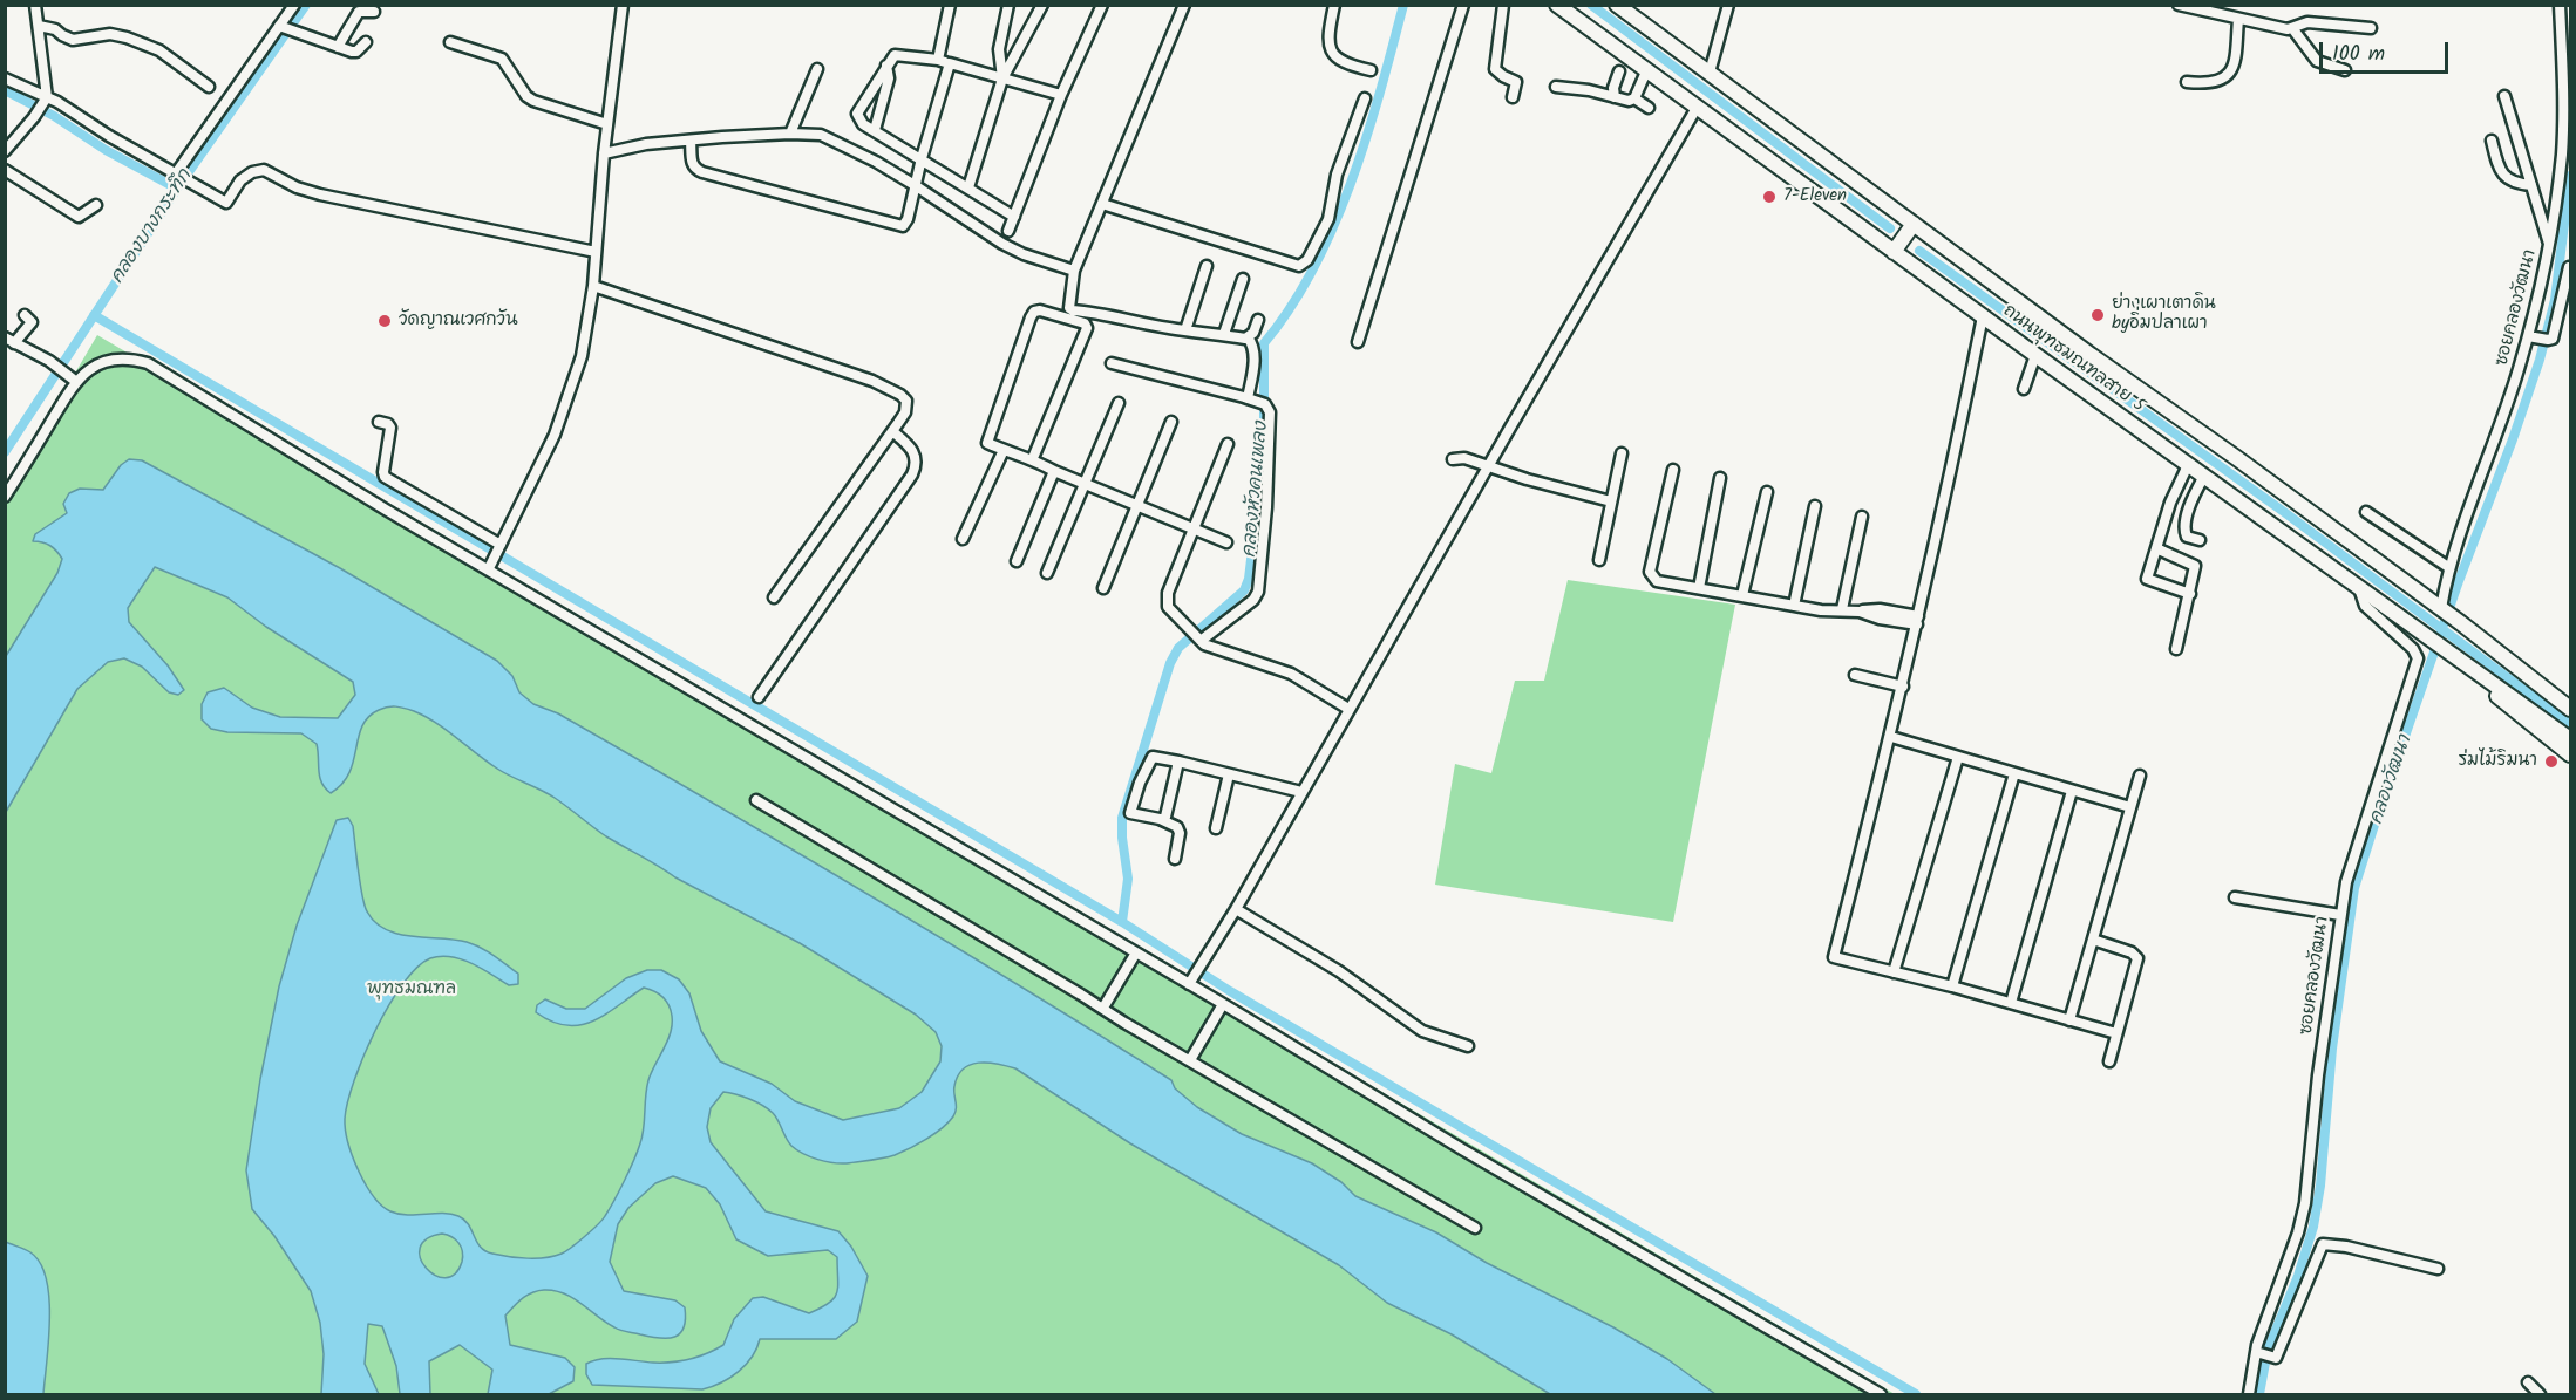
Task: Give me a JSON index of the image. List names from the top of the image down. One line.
{"streets":{"main road":["ถนนพุทธมณฑลสาย 5"],"street":["ซอยคลองวัฒนา"]},"crossings":[["ซอยคลองวัฒนา","ถนนพุทธมณฑลสาย 5"]],"water":["คลองบางกระทึก","คลองหัวคนเพลง","คลองวัฒนา"],"parks":["พุทธมณฑล"],"places":["7-Eleven","ย่างเผาเตาดิน byอิ่มปลาเผา","วัดญาณเวศกวัน","ร่มไม้ริมนา"],"scale_bar":"100 m"}
